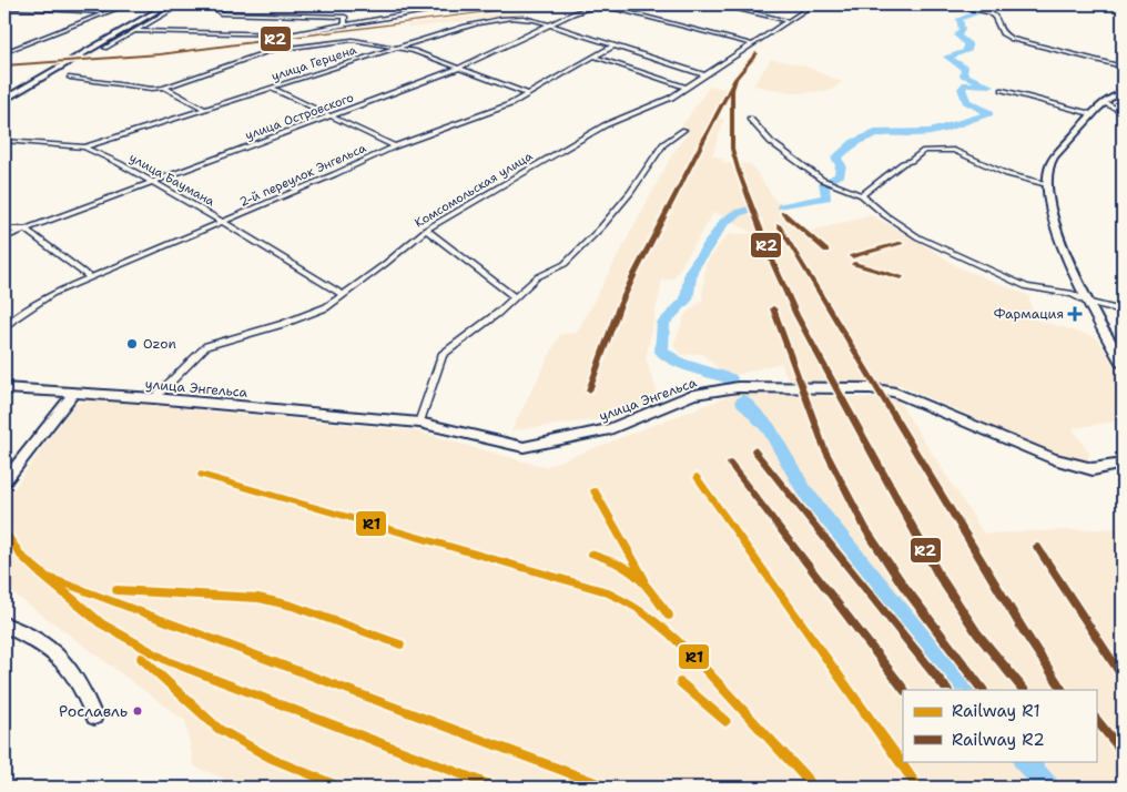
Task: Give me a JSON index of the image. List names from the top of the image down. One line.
{"streets":{"street":["улица Герцена","улица Островского","2-й переулок Энгельса","улица Баумана","Комсомольская улица","улица Энгельса"]},"crossings":[["улица Герцена","улица Островского"],["улица Герцена","2-й переулок Энгельса"],["улица Герцена","улица Баумана"],["улица Герцена","Комсомольская улица"],["улица Островского","улица Баумана"],["2-й переулок Энгельса","улица Баумана"],["улица Баумана","Комсомольская улица"],["Комсомольская улица","улица Энгельса"]],"places":{"health":["Фармация"],"other":["Ozon","Рославль"]},"lines":["rail line R2","rail line R1"],"legend":["Railway R1","Railway R2"]}
